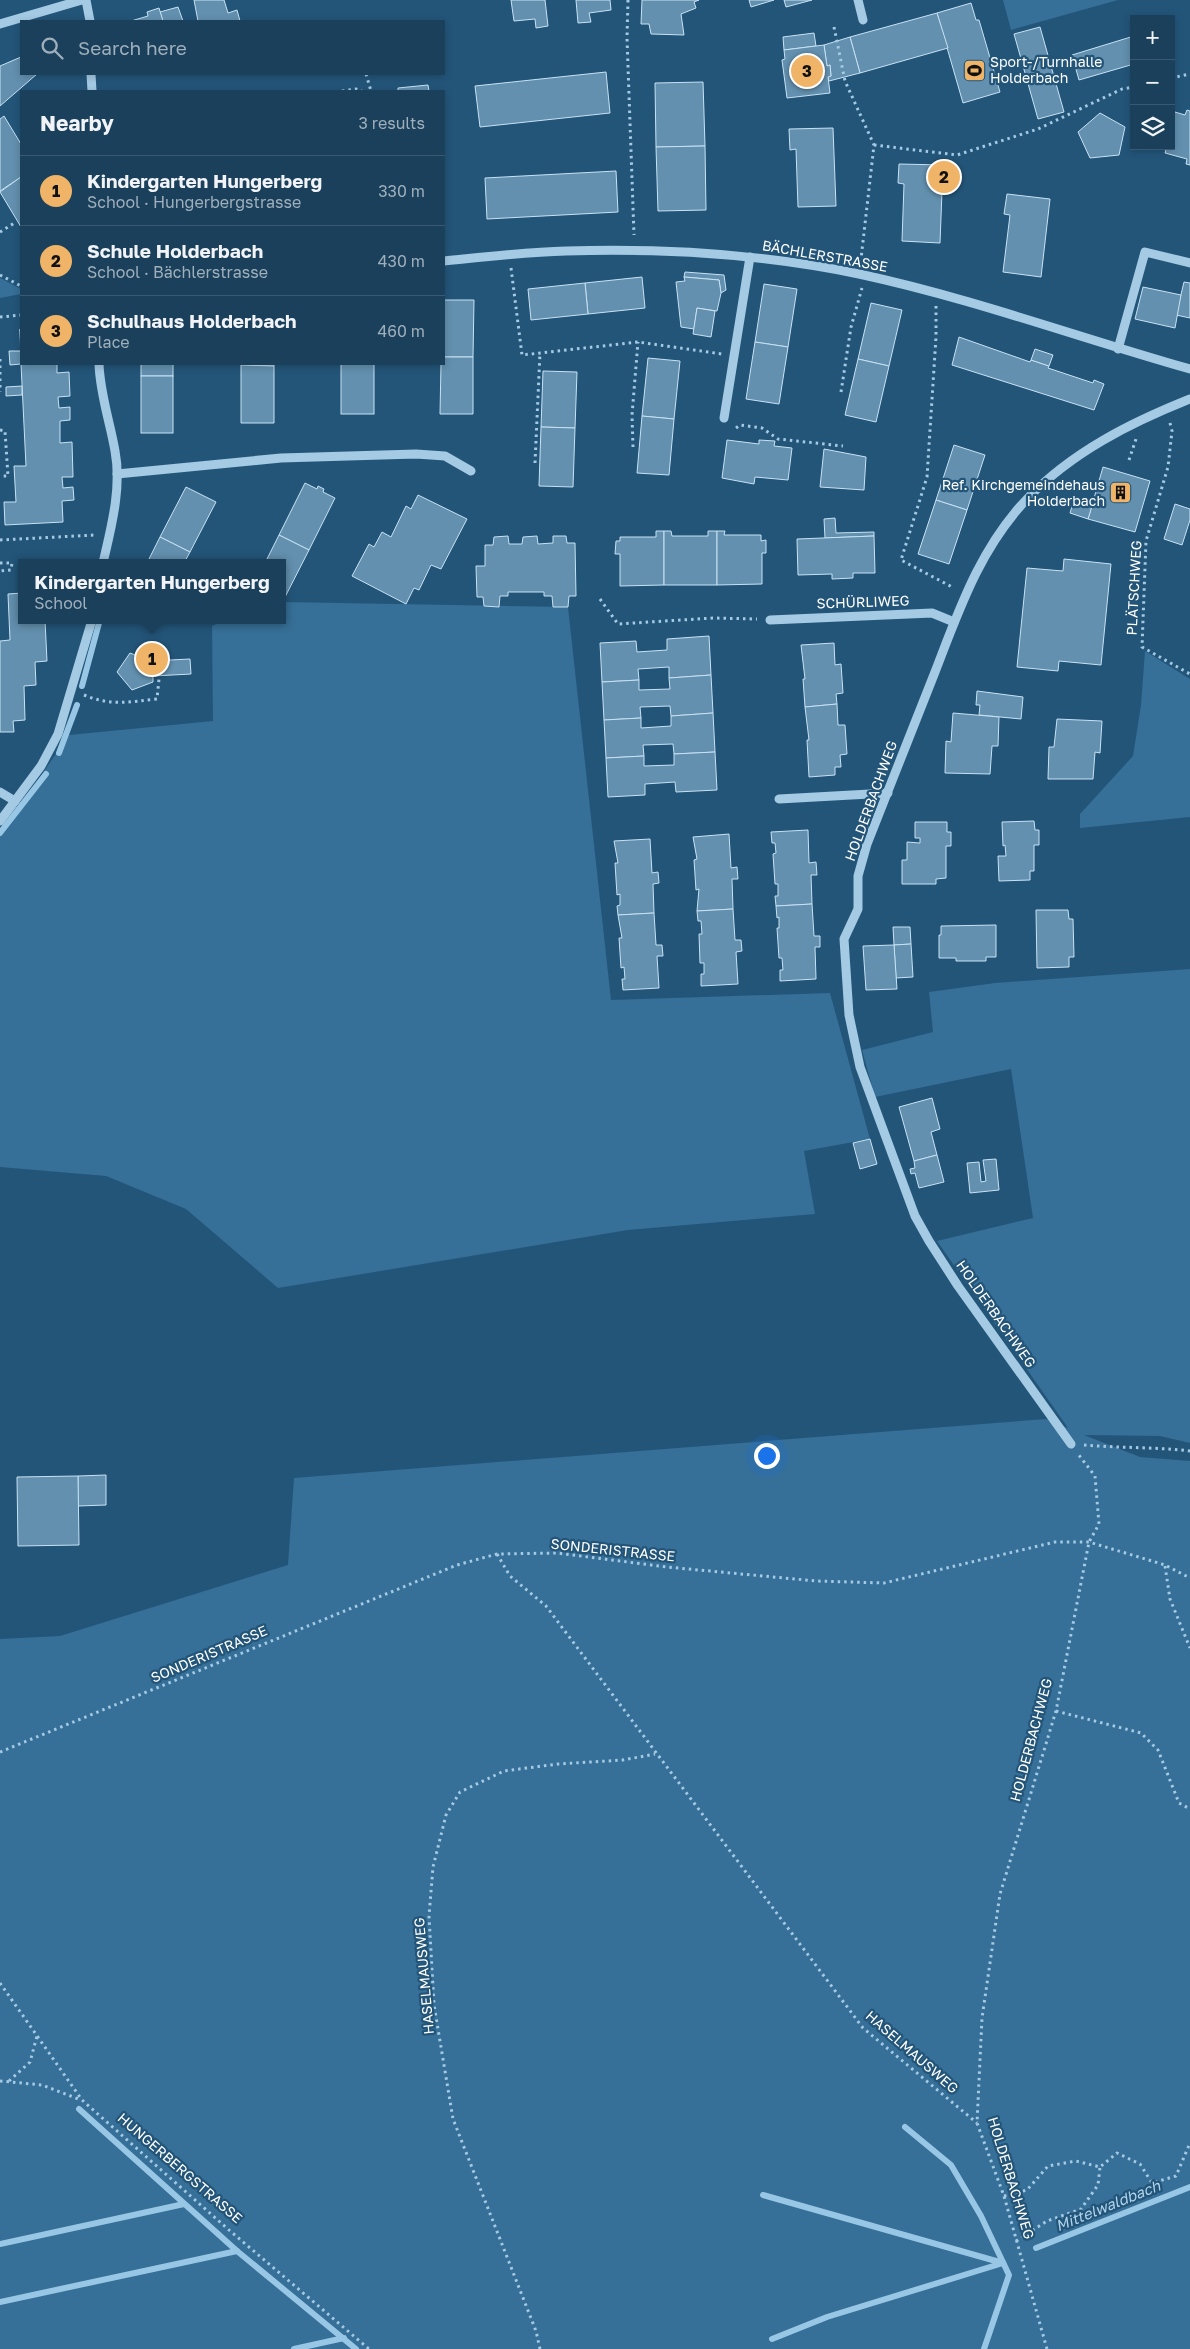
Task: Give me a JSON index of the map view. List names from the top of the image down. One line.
{"streets":{"street":["BÄCHLERSTRASSE","SCHÜRLIWEG","HOLDERBACHWEG"],"path":["PLÄTSCHWEG","SONDERISTRASSE","HASELMAUSWEG","HUNGERBERGSTRASSE"]},"crossings":[["SCHÜRLIWEG","HOLDERBACHWEG"],["HOLDERBACHWEG","SONDERISTRASSE"],["HOLDERBACHWEG","HASELMAUSWEG"],["SONDERISTRASSE","HASELMAUSWEG"]],"water":["Mittelwaldbach"],"places":{"sports":["Sport-/Turnhalle Holderbach"],"building":["Ref. Kirchgemeindehaus Holderbach"]},"page":{"map_buttons":["+","−"],"search":"Search here","pins":["3","2","1"],"heading":["Nearby","3 results"],"list":[{"mark":"1","name":"Kindergarten Hungerberg","note":"School · Hungerbergstrasse","value":"330 m"},{"mark":"2","name":"Schule Holderbach","note":"School · Bächlerstrasse","value":"430 m"},{"mark":"3","name":"Schulhaus Holderbach","note":"Place","value":"460 m"}],"popup":["Kindergarten Hungerberg","School"]}}
